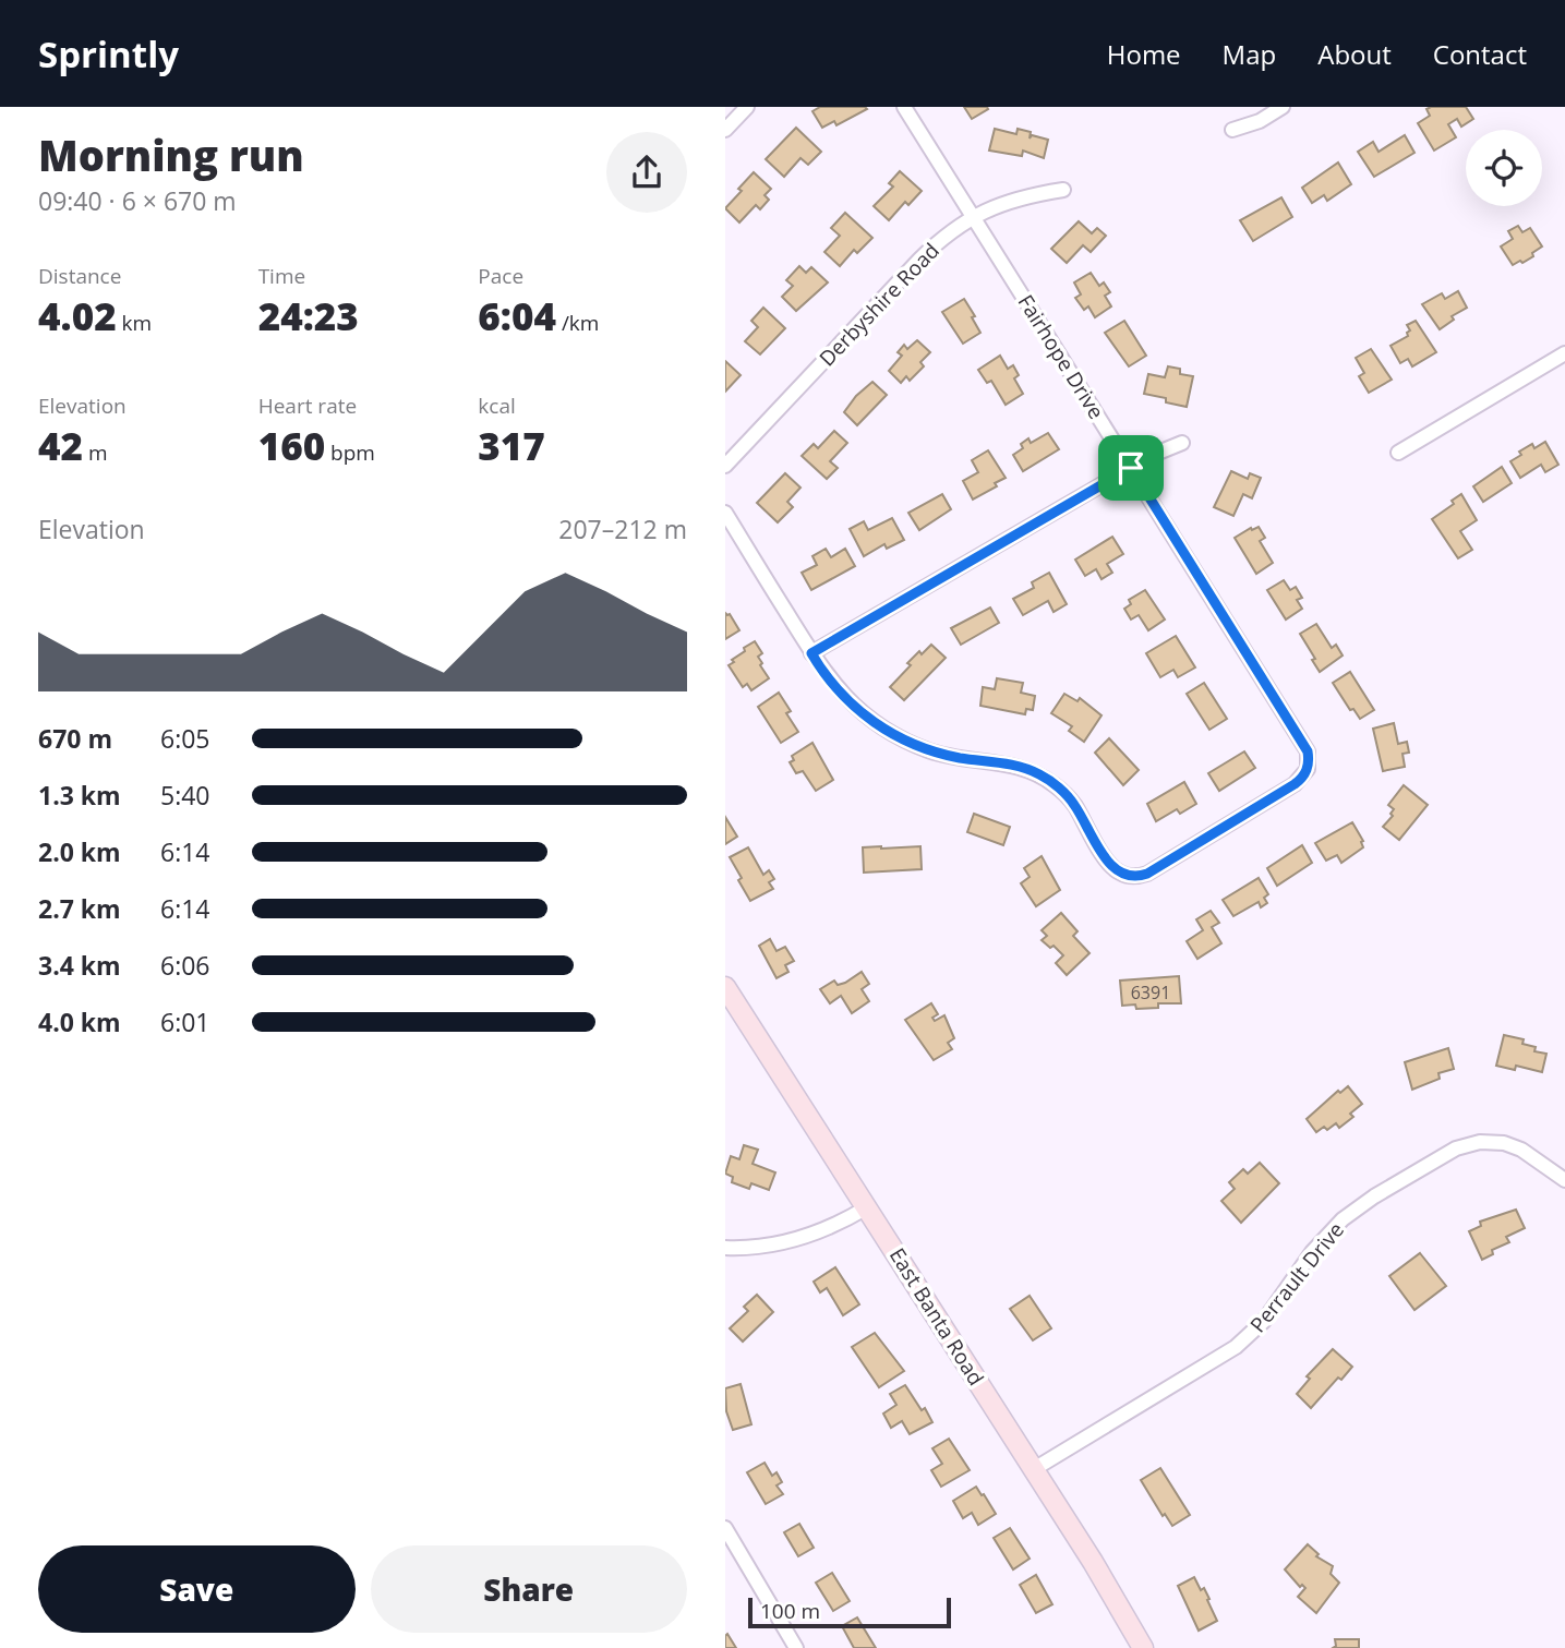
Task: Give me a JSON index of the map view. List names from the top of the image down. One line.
{"streets":{"street":["Derbyshire Road","Fairhope Drive","Perrault Drive","East Banta Road"]},"crossings":[["Derbyshire Road","Fairhope Drive"],["Perrault Drive","East Banta Road"]],"house_numbers":["6391"],"scale_bar":"100 m","page":{"header":"Sprintly","nav":["Home","Map","About","Contact"],"heading":["Morning run","09:40 · 6 × 670 m"],"stats":[["Distance","4.02 km"],["Time","24:23"],["Pace","6:04 /km"],["Elevation","42 m"],["Heart rate","160 bpm"],["kcal","317"]],"chart":["Elevation","207–212 m"],"list":[{"name":"670 m","note":"6:05"},{"name":"1.3 km","note":"5:40"},{"name":"2.0 km","note":"6:14"},{"name":"2.7 km","note":"6:14"},{"name":"3.4 km","note":"6:06"},{"name":"4.0 km","note":"6:01"}],"buttons":["Save","Share"],"scale":"100 m"}}
